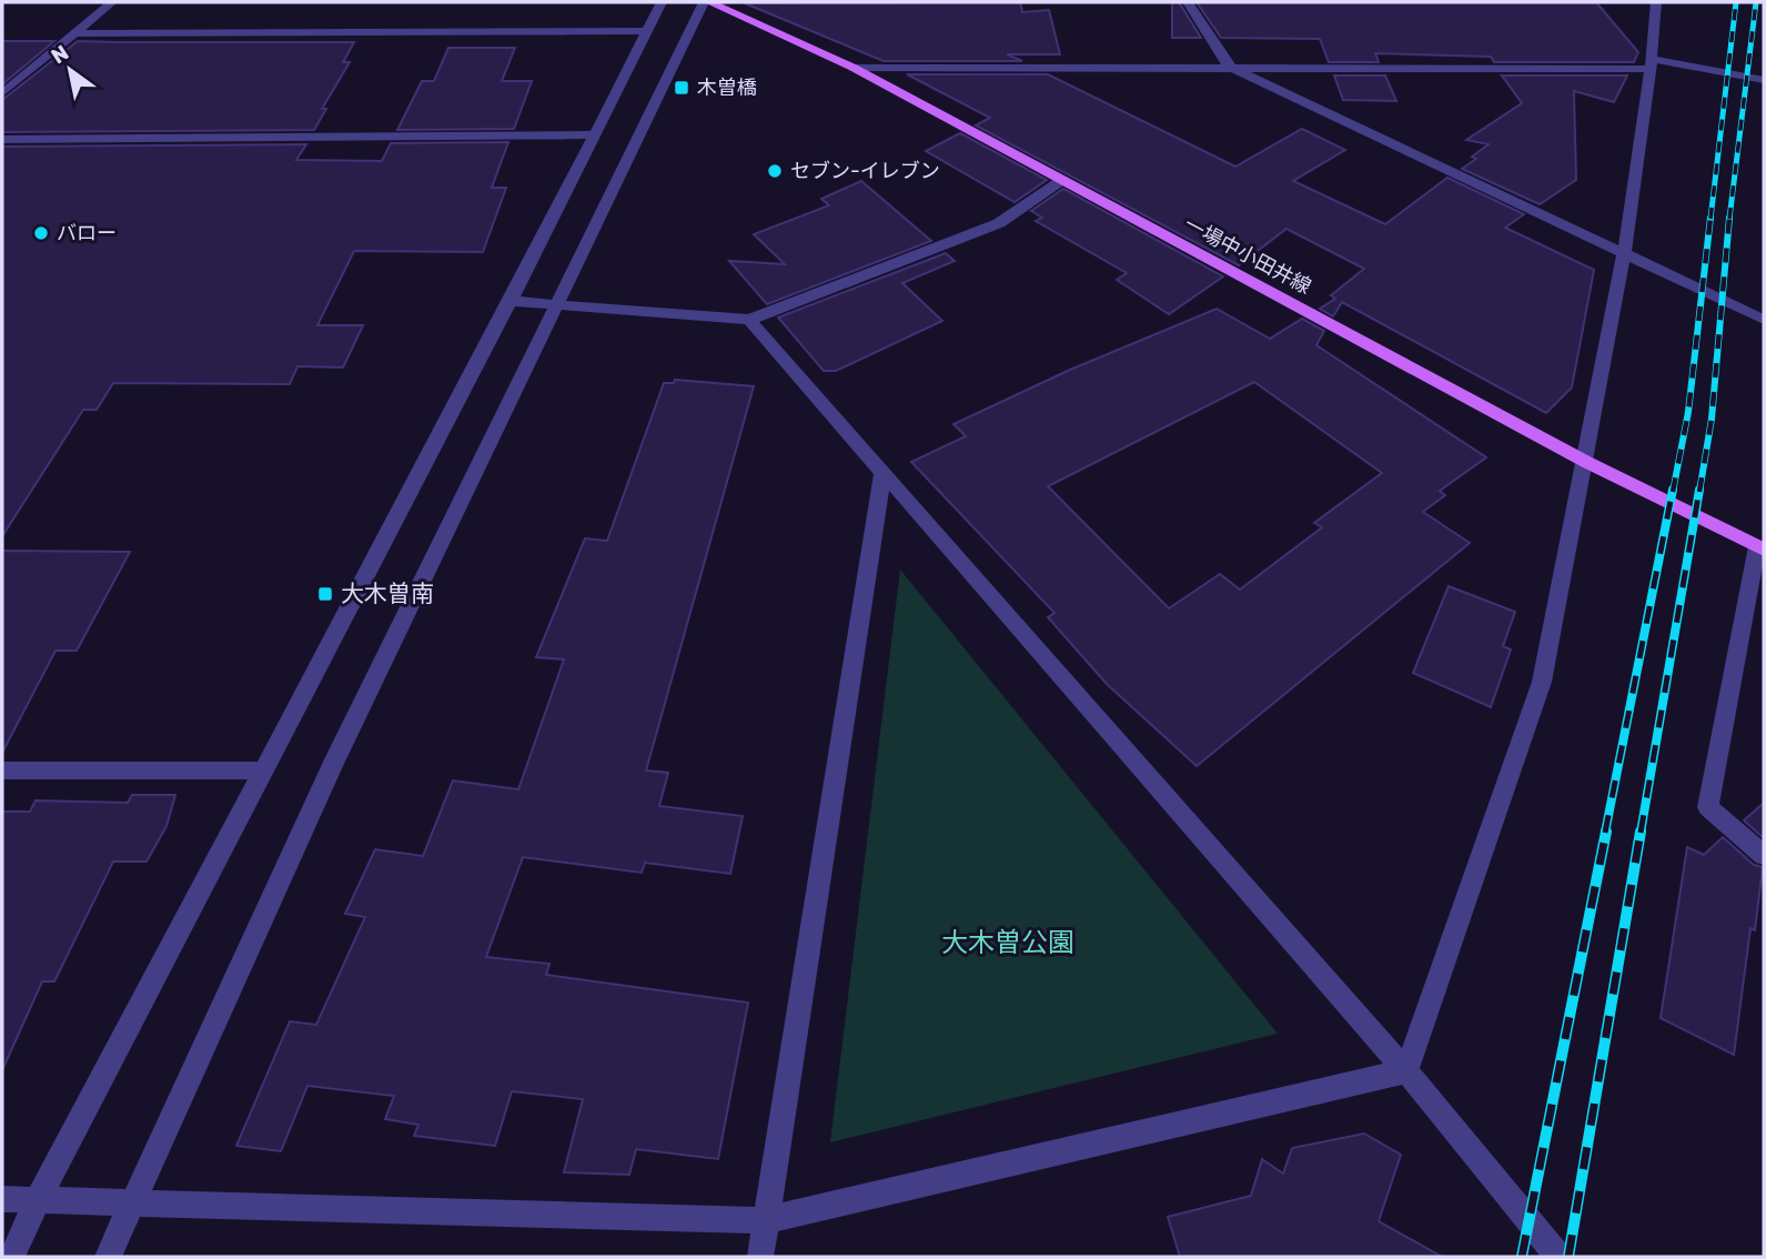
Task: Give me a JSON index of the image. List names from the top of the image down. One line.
{"streets":{"main road":["一場中小田井線"]},"parks":["大木曽公園"],"places":{"transit":["木曽橋","大木曽南"],"other":["セブン-イレブン","バロー"]},"north":"top left"}
